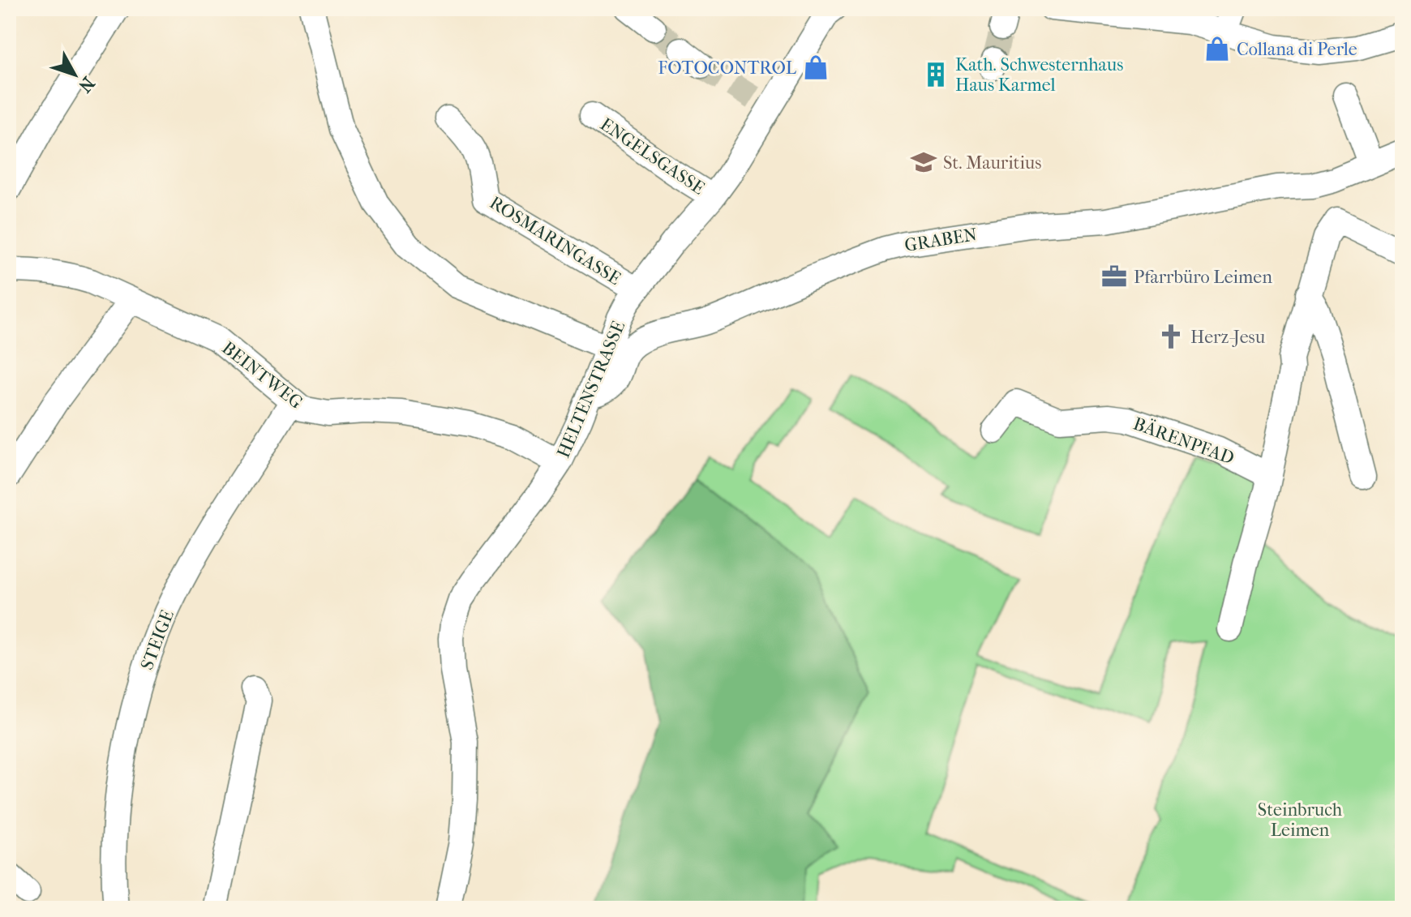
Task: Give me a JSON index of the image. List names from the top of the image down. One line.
{"streets":{"street":["ENGELSGASSE","GRABEN","ROSMARINGASSE","BEINTWEG","HELTENSTRASSE","BÄRENPFAD","STEIGE"]},"crossings":[["ENGELSGASSE","HELTENSTRASSE"],["GRABEN","HELTENSTRASSE"],["ROSMARINGASSE","HELTENSTRASSE"],["BEINTWEG","HELTENSTRASSE"],["BEINTWEG","STEIGE"]],"parks":["Steinbruch Leimen"],"places":{"shop":["Collana di Perle","FOTOCONTROL"],"building":["Kath. Schwesternhaus Haus Karmel"],"school or university":["St. Mauritius"],"office":["Pfarrbüro Leimen"],"church":["Herz-Jesu"]},"north":"bottom right"}
